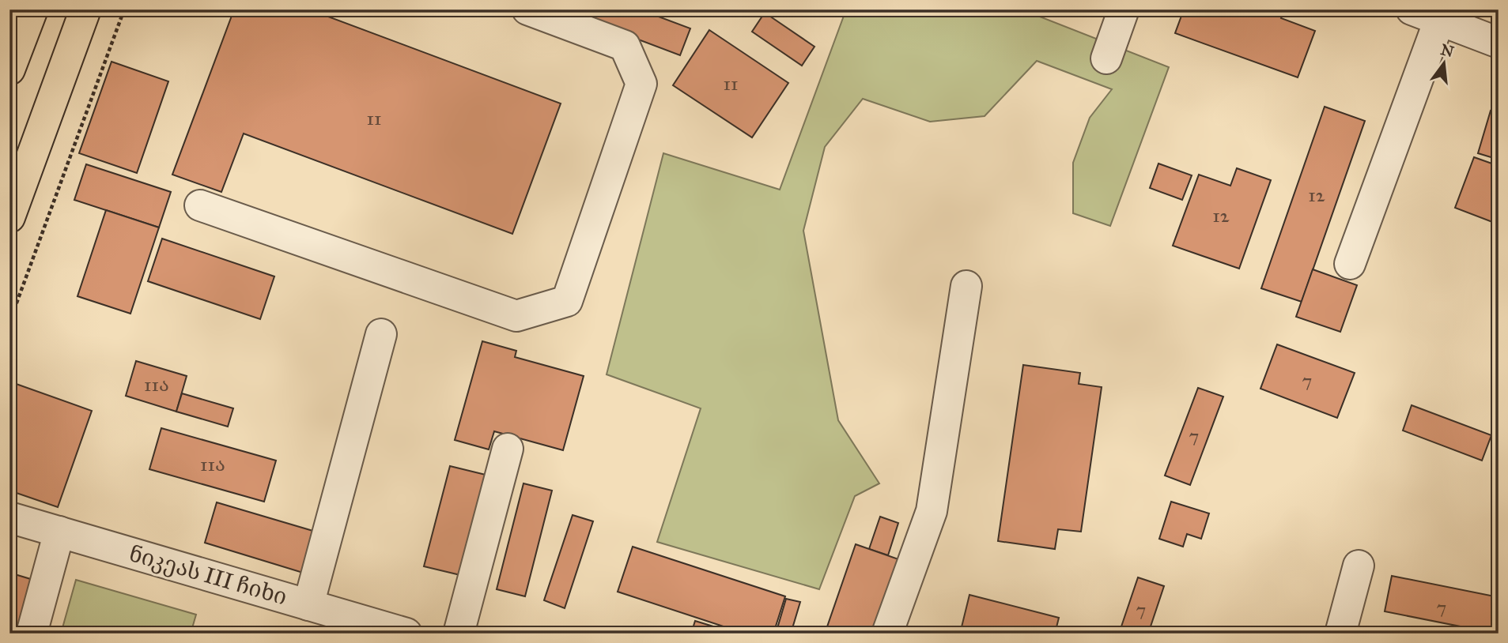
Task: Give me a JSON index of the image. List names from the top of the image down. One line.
{"streets":{"street":["ნიკეას III ჩიხი"]},"house_numbers":["11","11","12","12","7","11ა","7","11ა","7","7"],"north":"top"}
